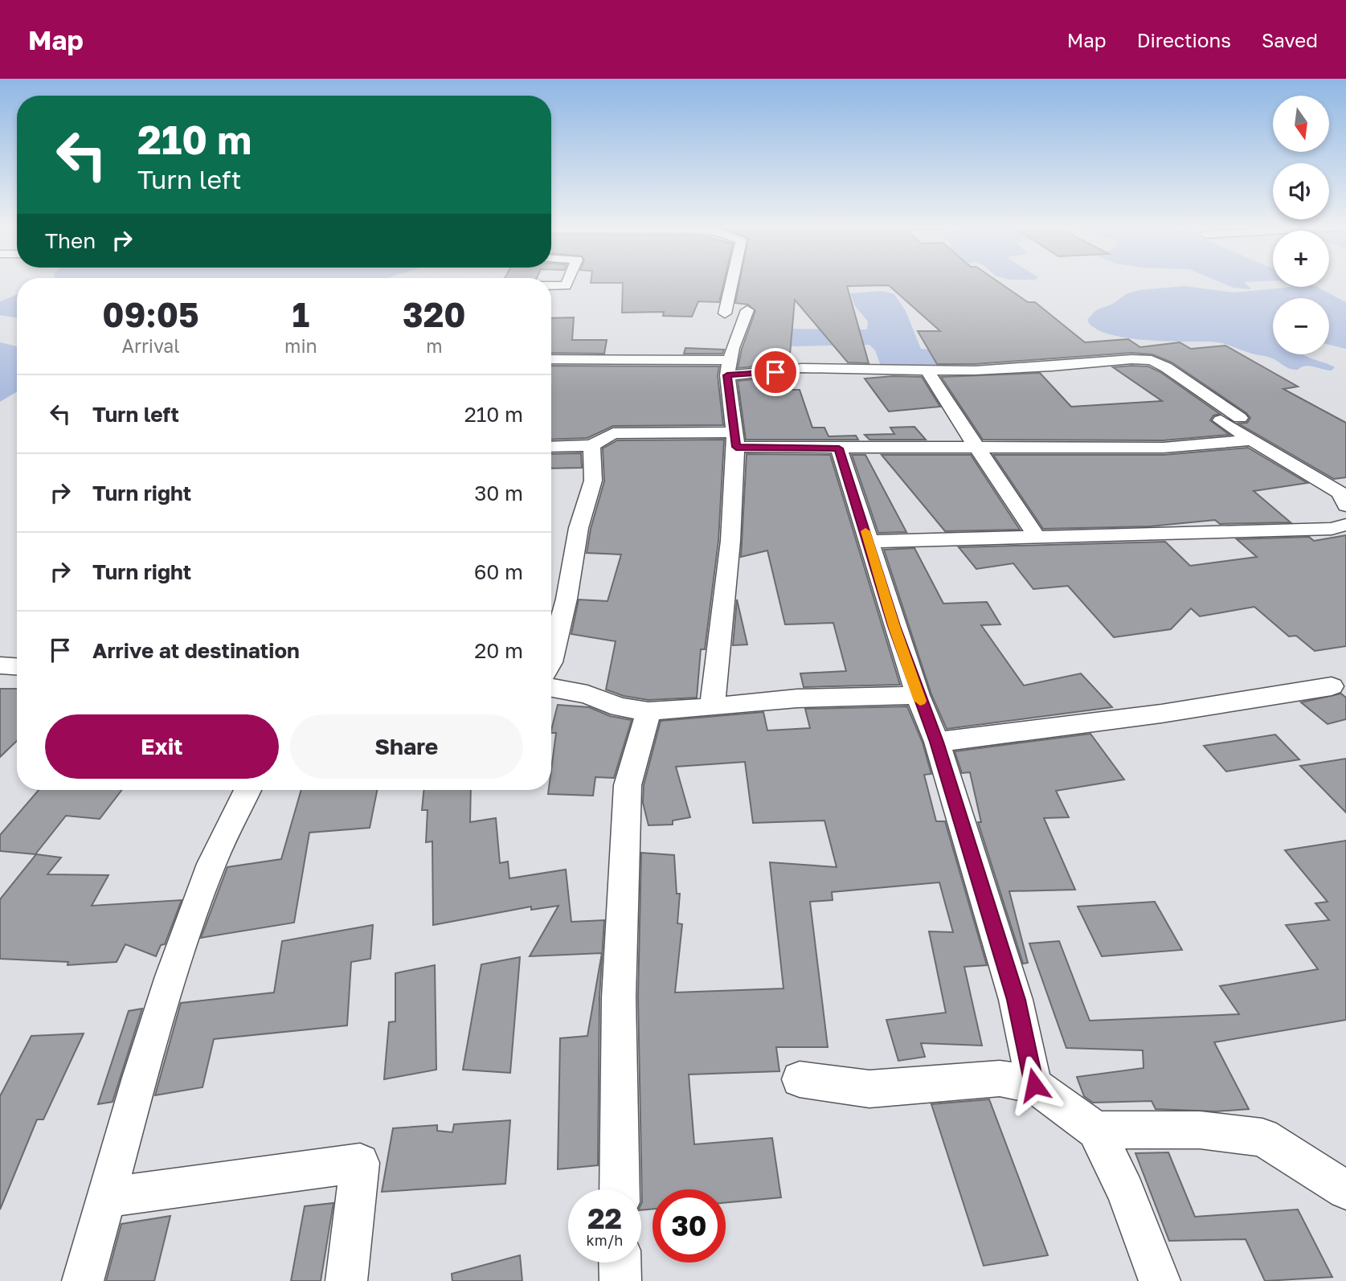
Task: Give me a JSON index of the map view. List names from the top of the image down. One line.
{"north":"bottom","page":{"header":"Map","nav":["Map","Directions","Saved"],"map_buttons":["+","−"],"turn":["210 m","Turn left"],"then":"Then","eta":["09:05","Arrival","1","min","320","m"],"list":[{"name":"Turn left","value":"210 m"},{"name":"Turn right","value":"30 m"},{"name":"Turn right","value":"60 m"},{"name":"Arrive at destination","value":"20 m"}],"buttons":["Exit","Share"],"speed":"22 km/h","limit":"30"}}
